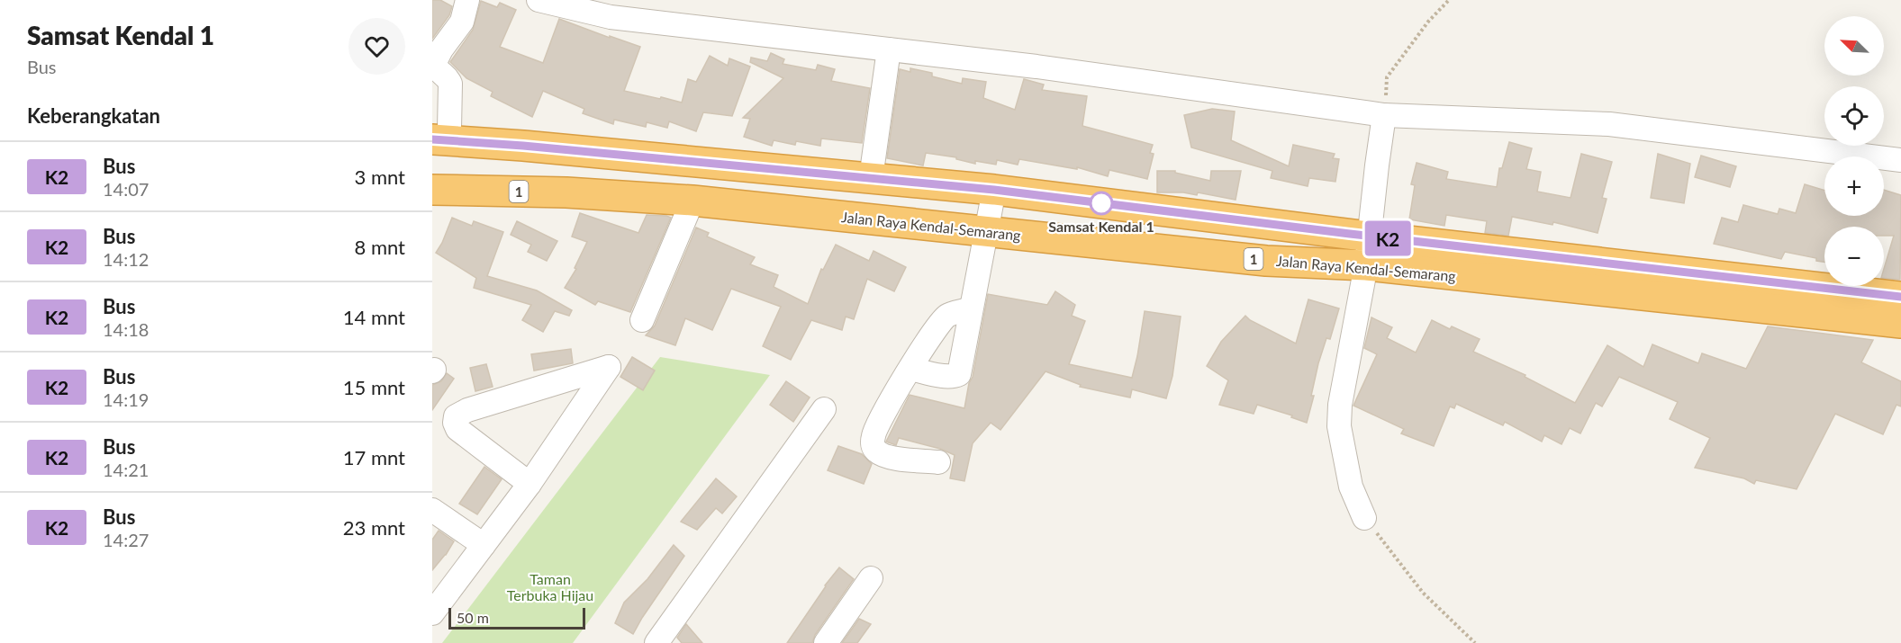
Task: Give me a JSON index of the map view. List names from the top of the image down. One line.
{"streets":{"highway":["1","Jalan Raya Kendal-Semarang"]},"parks":["Taman Terbuka Hijau"],"places":["Samsat Kendal 1"],"lines":["bus line K2"],"scale_bar":"50 m","north":"top left","page":{"heading":[["Samsat Kendal 1","Bus"],"Keberangkatan"],"on_map":"K2","map_buttons":["+","−"],"list":[{"mark":"K2","name":"Bus","note":"14:07","value":"3 mnt"},{"mark":"K2","name":"Bus","note":"14:12","value":"8 mnt"},{"mark":"K2","name":"Bus","note":"14:18","value":"14 mnt"},{"mark":"K2","name":"Bus","note":"14:19","value":"15 mnt"},{"mark":"K2","name":"Bus","note":"14:21","value":"17 mnt"},{"mark":"K2","name":"Bus","note":"14:27","value":"23 mnt"}],"scale":"50 m"}}
